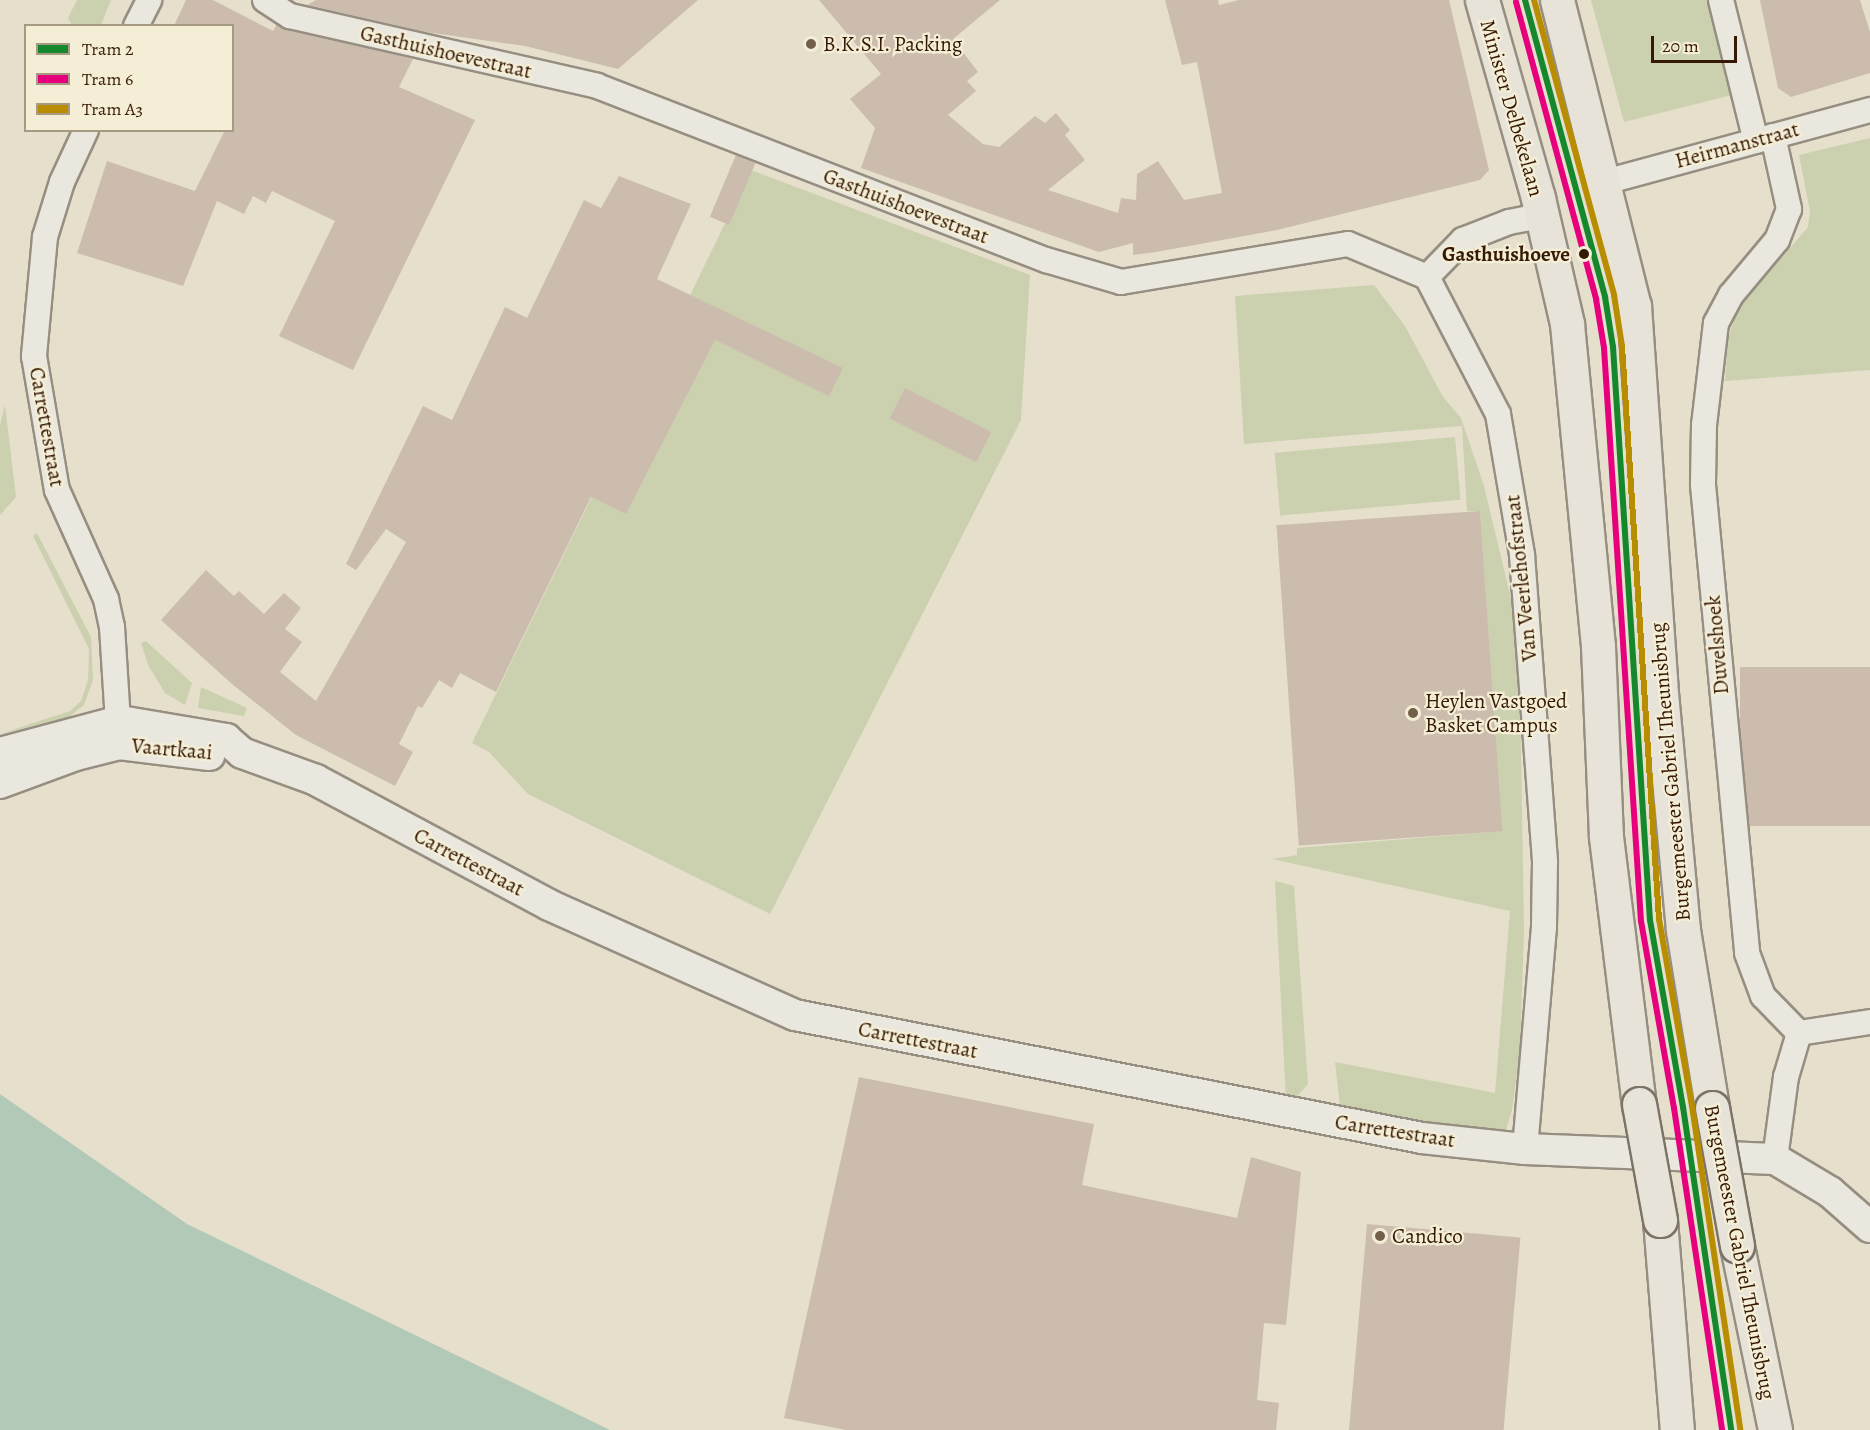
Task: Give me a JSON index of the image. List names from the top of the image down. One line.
{"streets":{"main road":["Minister Delbekelaan","Burgemeester Gabriel Theunisbrug"],"street":["Gasthuishoevestraat","Heirmanstraat","Carrettestraat","Van Veerlehofstraat","Duvelshoek","Vaartkaai"]},"crossings":[["Gasthuishoevestraat","Van Veerlehofstraat"],["Heirmanstraat","Duvelshoek"],["Heirmanstraat","Burgemeester Gabriel Theunisbrug"],["Carrettestraat","Van Veerlehofstraat"],["Carrettestraat","Vaartkaai"]],"places":["B.K.S.I. Packing","Gasthuishoeve","Heylen Vastgoed Basket Campus","Candico"],"lines":["tram line 2","tram line A3","tram line 6"],"legend":["Tram 2","Tram 6","Tram A3"],"scale_bar":"20 m"}
